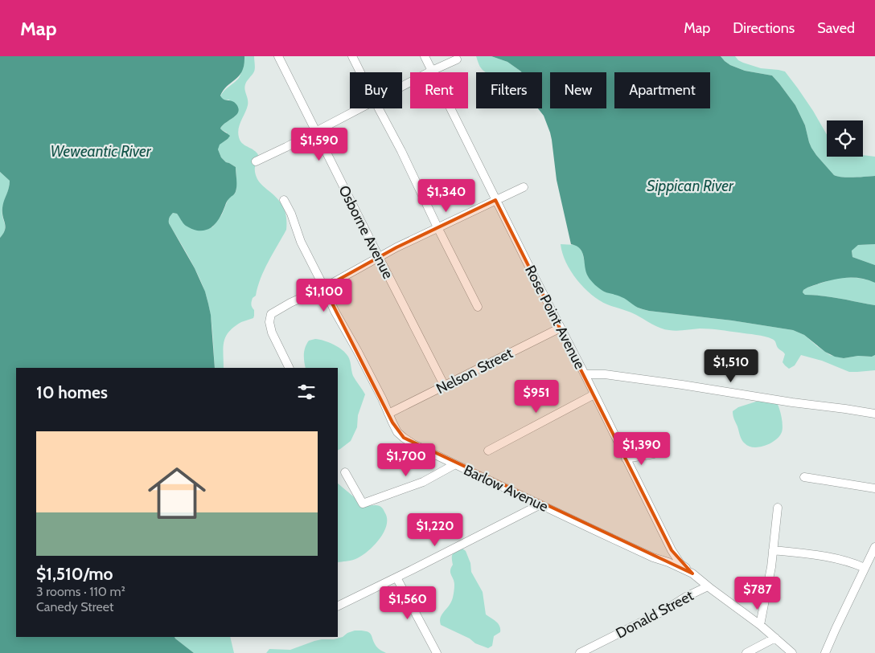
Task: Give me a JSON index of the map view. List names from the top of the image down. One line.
{"streets":{"street":["Osborne Avenue","Rose Point Avenue","Nelson Street","Barlow Avenue","Donald Street"]},"crossings":[["Osborne Avenue","Nelson Street"],["Rose Point Avenue","Nelson Street"],["Rose Point Avenue","Barlow Avenue"],["Nelson Street","Barlow Avenue"],["Barlow Avenue","Donald Street"]],"water":["Weweantic River","Sippican River"],"page":{"header":"Map","nav":["Map","Directions","Saved"],"chip":["Buy","Rent","Filters","New","Apartment"],"price":["$1,590","$1,340","$1,100","$1,510","$951","$1,390","$1,700","$1,220","$787","$1,560"],"heading":"10 homes","list":[{"name":"$1,510/mo","note":"3 rooms · 110 m² · Canedy Street"}]}}
